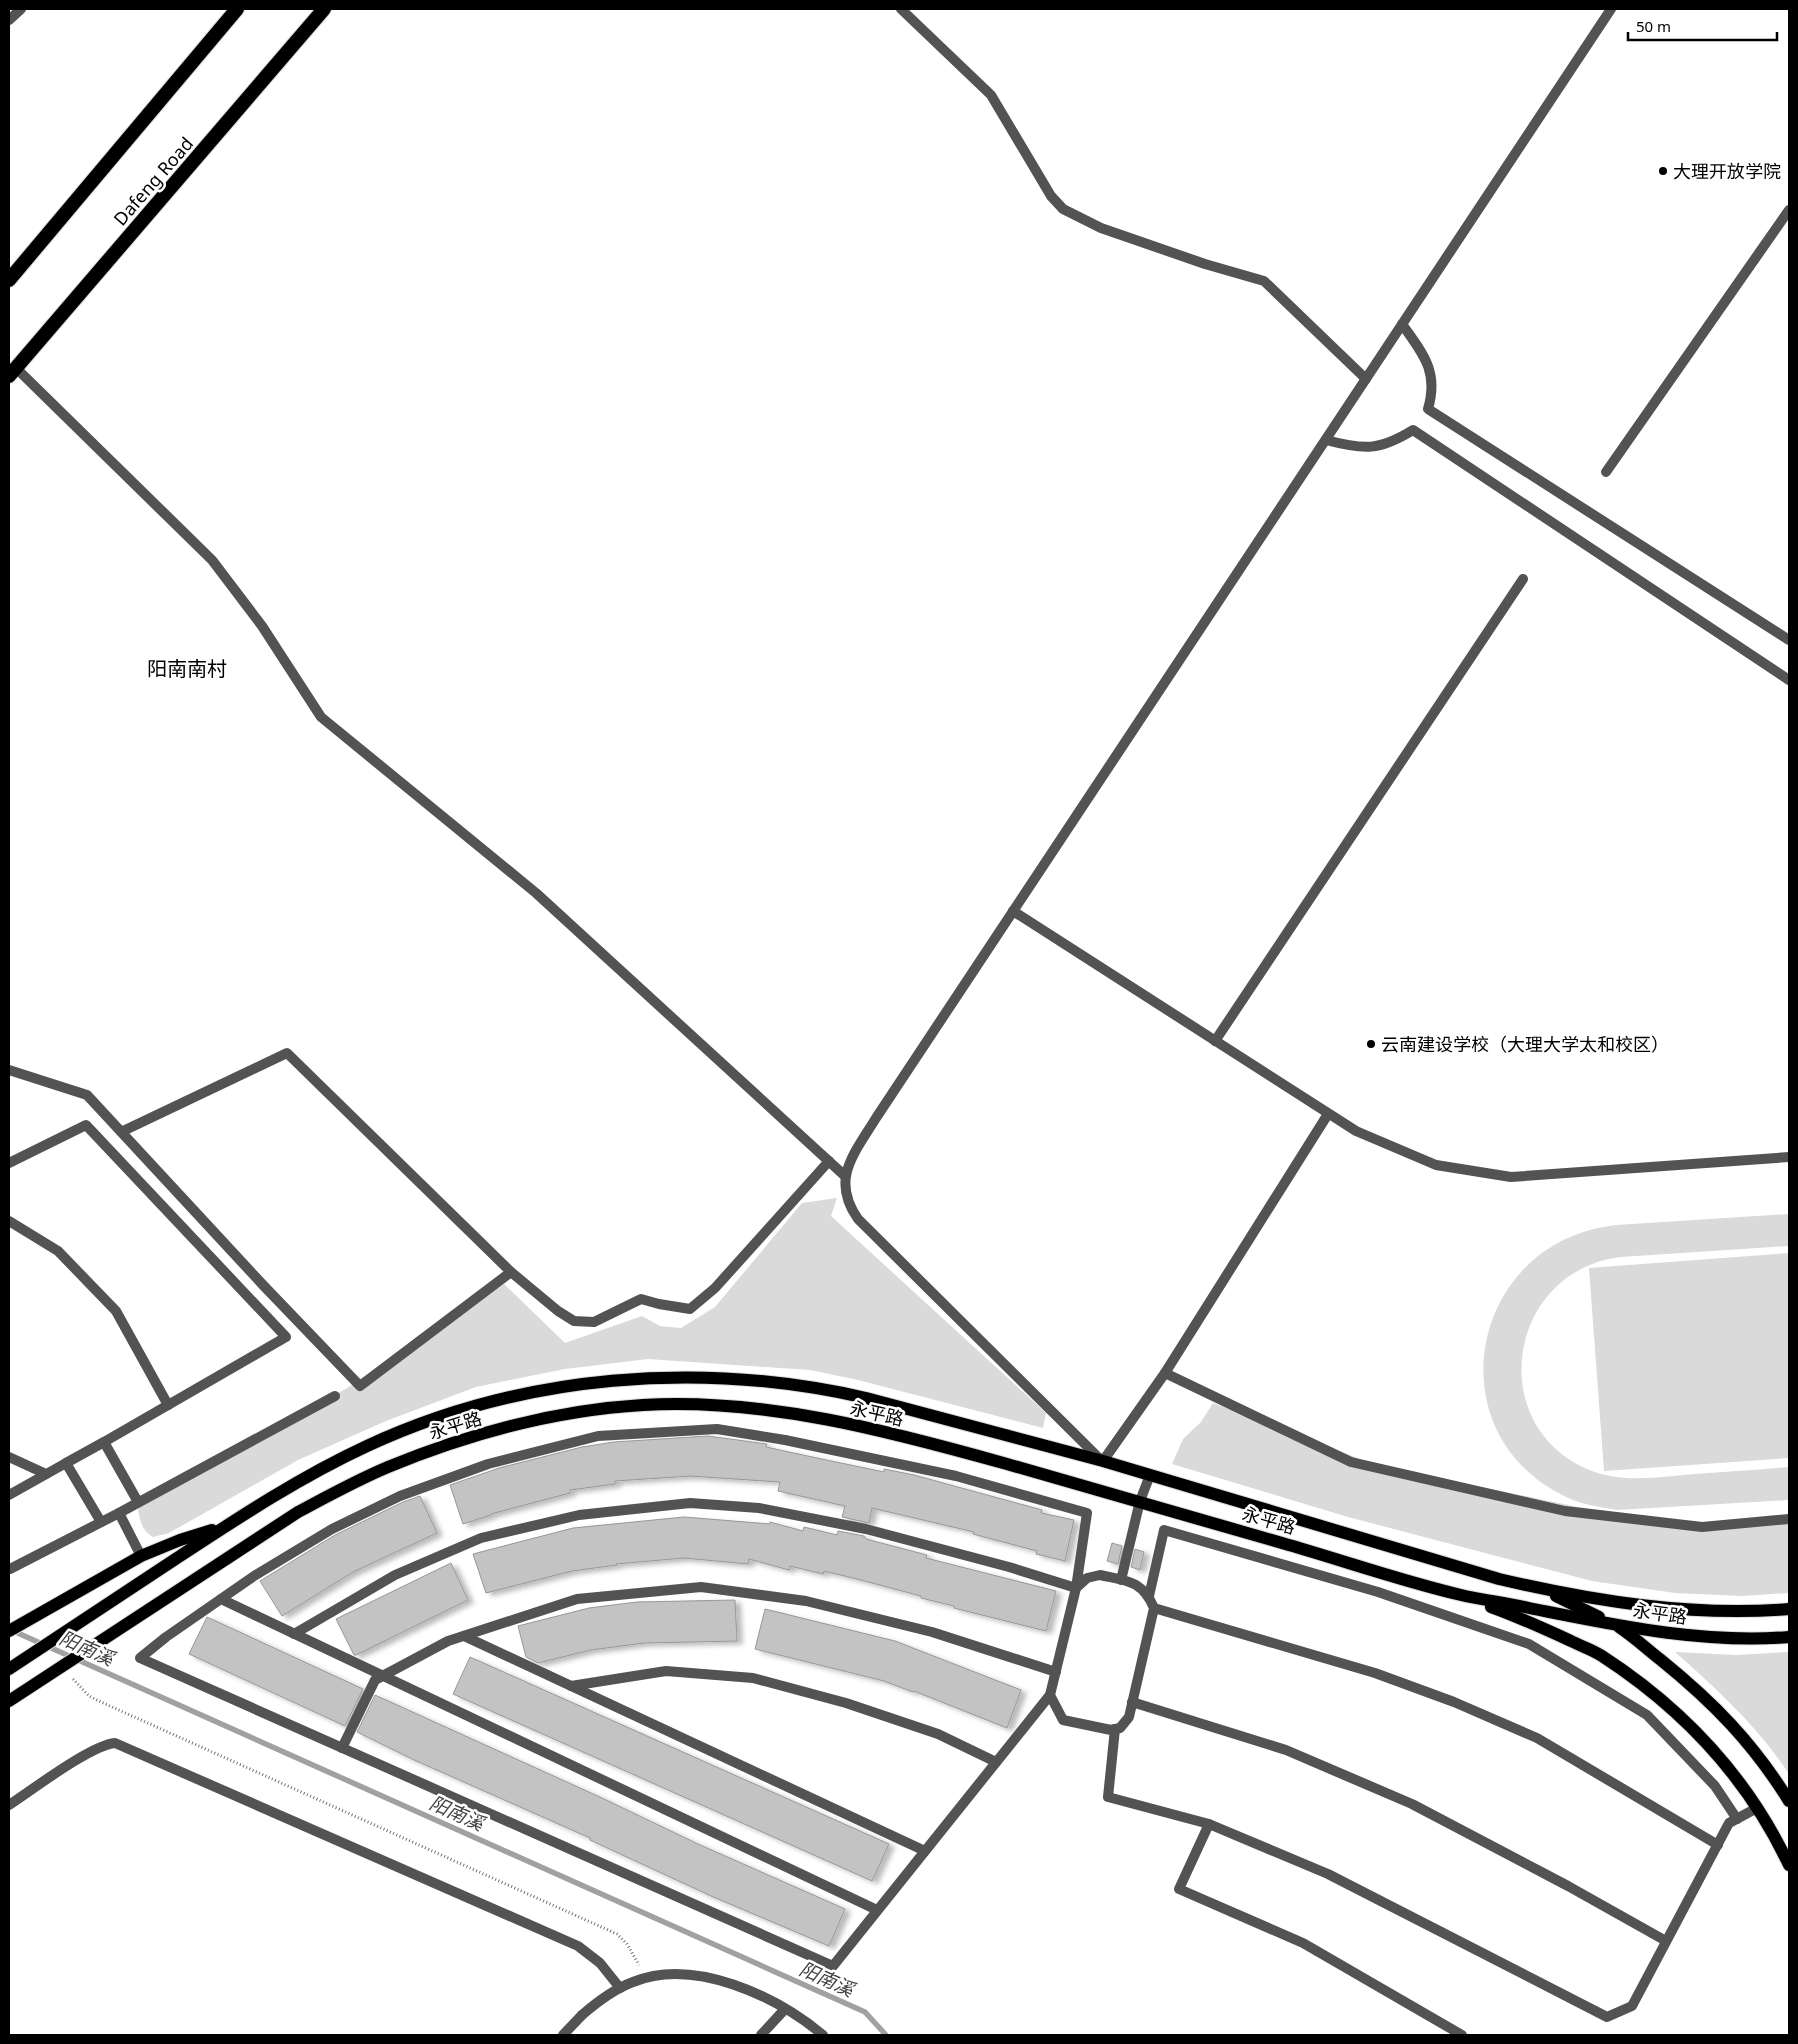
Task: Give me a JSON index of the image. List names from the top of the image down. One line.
{"streets":{"highway":["Dafeng Road"],"main road":["永平路"]},"districts":["阳南南村"],"water":["阳南溪"],"places":["大理开放学院","云南建设学校（大理大学太和校区）"],"scale_bar":"50 m"}
